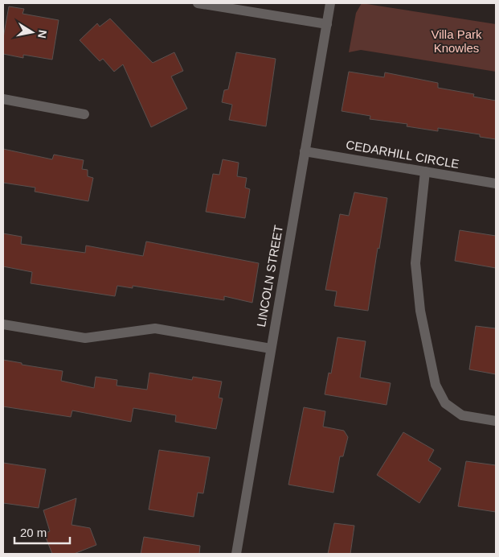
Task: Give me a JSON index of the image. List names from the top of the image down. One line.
{"streets":{"street":["CEDARHILL CIRCLE","LINCOLN STREET"]},"crossings":[["CEDARHILL CIRCLE","LINCOLN STREET"]],"parks":["Villa Park Knowles"],"scale_bar":"20 m","north":"right"}
